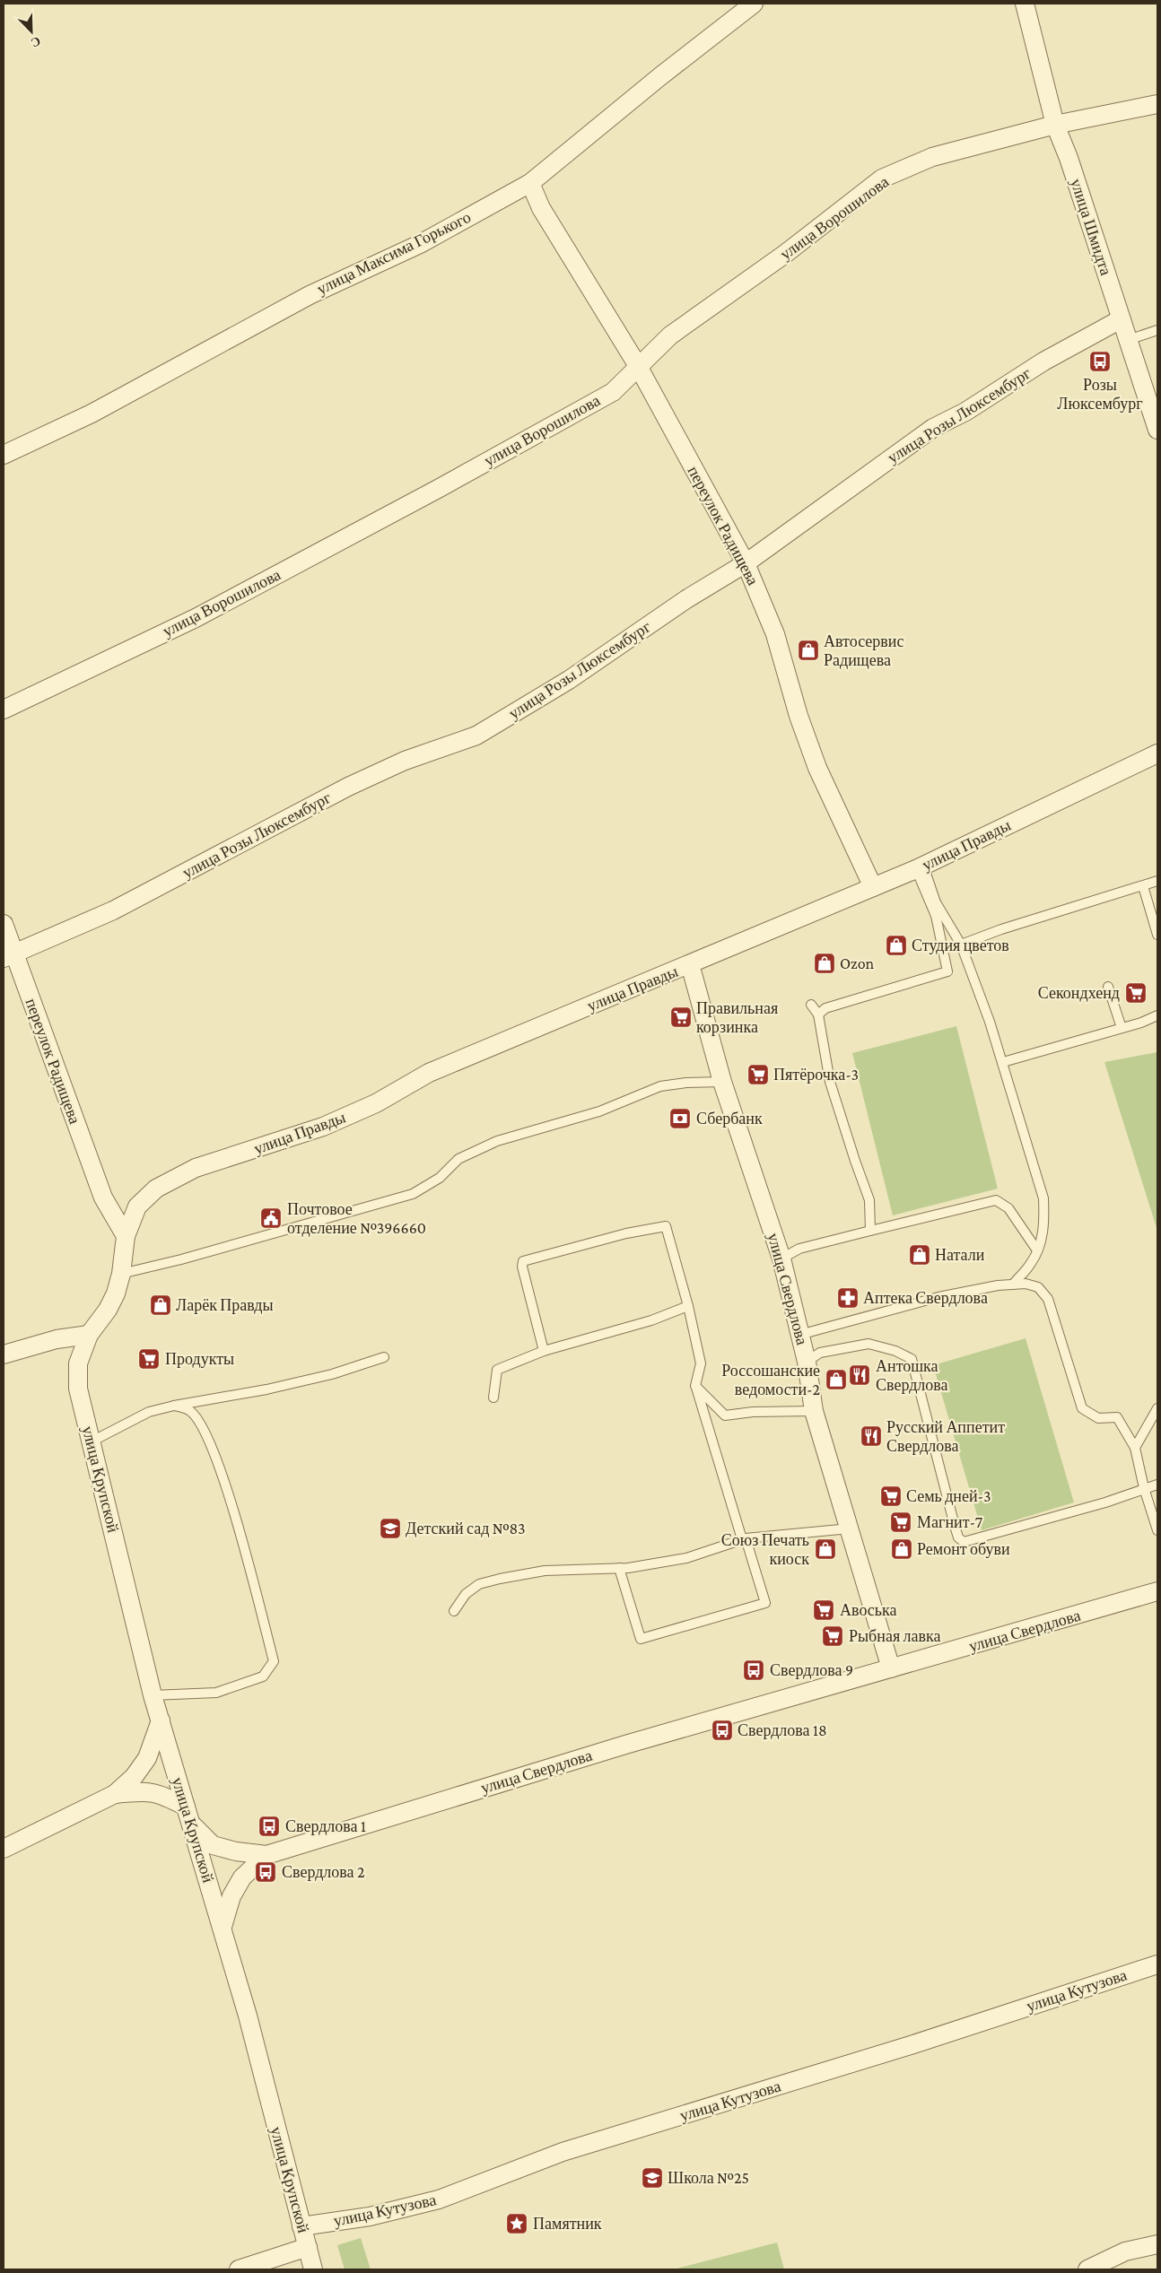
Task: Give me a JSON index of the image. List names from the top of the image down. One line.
{"streets":{"street":["улица Ворошилова","улица Шмидта","улица Максима Горького","улица Розы Люксембург","переулок Радищева","улица Правды","улица Свердлова","улица Крупской","улица Кутузова"]},"crossings":[["улица Ворошилова","улица Шмидта"],["улица Ворошилова","переулок Радищева"],["улица Шмидта","улица Розы Люксембург"],["улица Максима Горького","переулок Радищева"],["улица Розы Люксембург","переулок Радищева"],["переулок Радищева","улица Правды"],["улица Правды","улица Свердлова"],["улица Правды","улица Крупской"],["улица Свердлова","улица Крупской"],["улица Крупской","улица Кутузова"]],"places":{"bus stop":["Розы Люксембург","Свердлова 9","Свердлова 18","Свердлова 1","Свердлова 2"],"shop":["Автосервис Радищева","Студия цветов","Ozon","Натали","Ларёк Правды","Россошанские ведомости-2","Союз Печать киоск","Ремонт обуви"],"supermarket":["Секондхенд","Правильная корзинка","Пятёрочка-3","Продукты","Семь дней-3","Магнит-7","Авоська","Рыбная лавка"],"bank":["Сбербанк"],"public building":["Почтовое отделение №396660"],"pharmacy":["Аптека Свердлова"],"restaurant":["Антошка Свердлова","Русский Аппетит Свердлова"],"school or university":["Детский сад №83","Школа №25"],"place":["Памятник"]},"north":"bottom right"}
